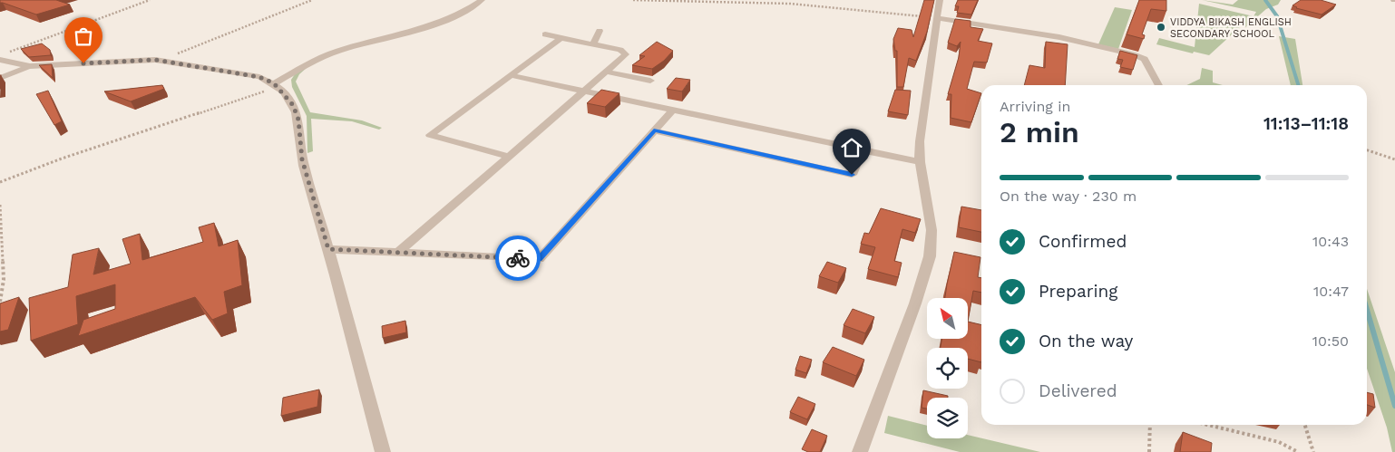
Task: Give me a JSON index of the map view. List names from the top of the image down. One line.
{"places":["VIDDYA BIKASH ENGLISH SECONDARY SCHOOL"],"north":"top left","page":{"heading":["2 min","Arriving in","11:13–11:18"],"bar":"On the way · 230 m","list":[["Confirmed","10:43"],["Preparing","10:47"],["On the way","10:50"],"Delivered"]}}
